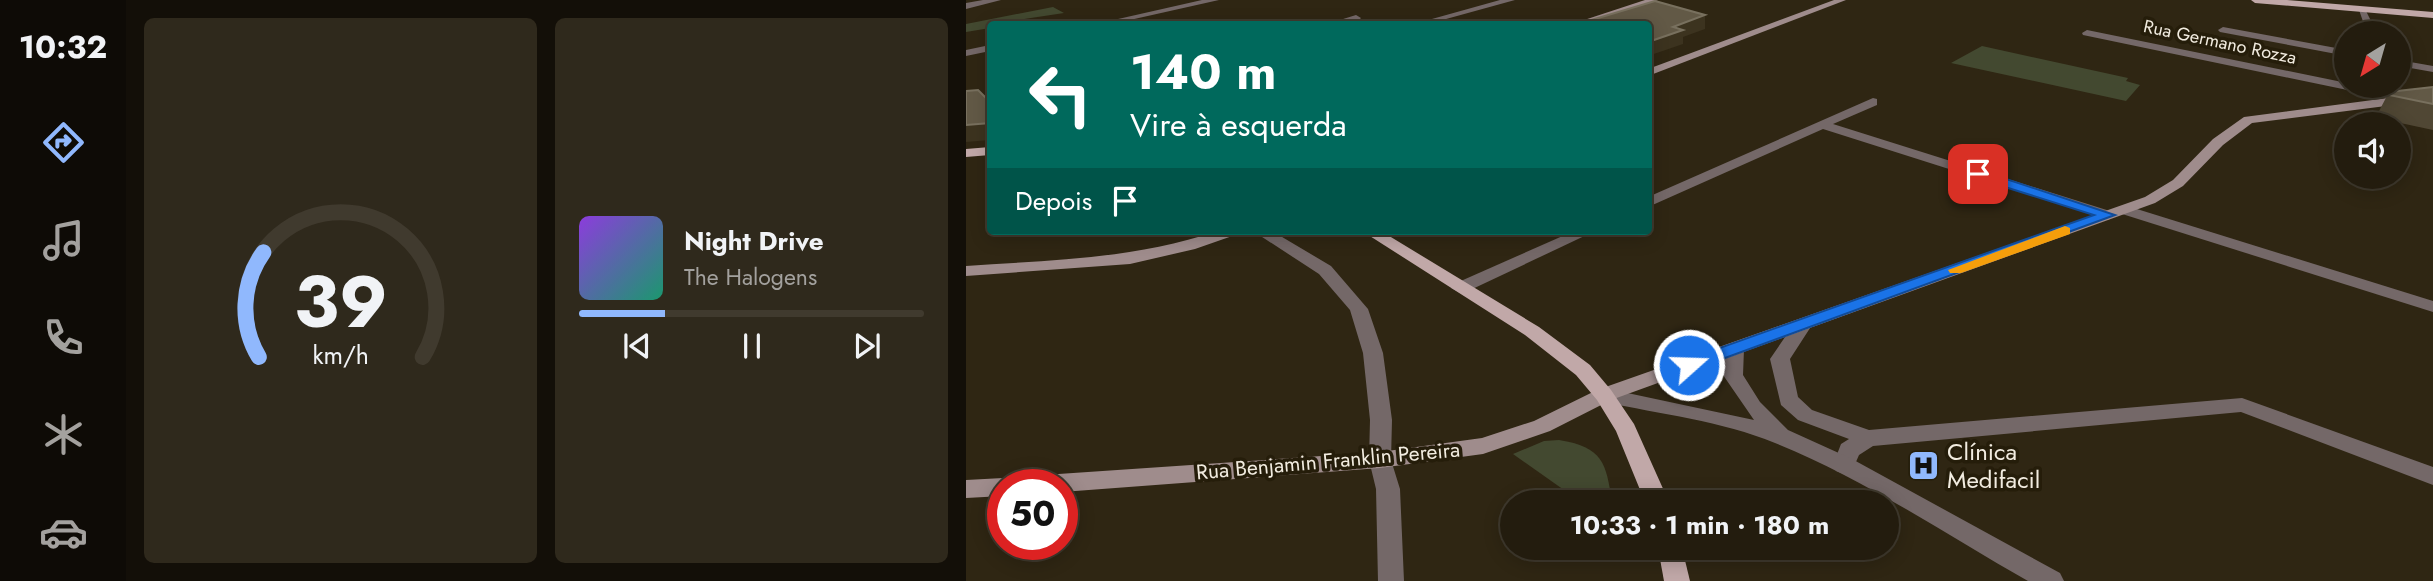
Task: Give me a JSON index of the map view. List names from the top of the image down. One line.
{"streets":{"main road":["Rua Benjamin Franklin Pereira"],"street":["Rua Germano Rozza"]},"crossings":[["Rua Germano Rozza","Rua Benjamin Franklin Pereira"]],"places":{"hospital":["Clínica Medifacil"]},"north":"bottom left","page":{"tabs":"10:32","turn":["140 m","Vire à esquerda"],"then":"Depois","song":["Night Drive","The Halogens"],"limit":"50","trip":"10:33 · 1 min · 180 m","gauge":["39","km/h"]}}
